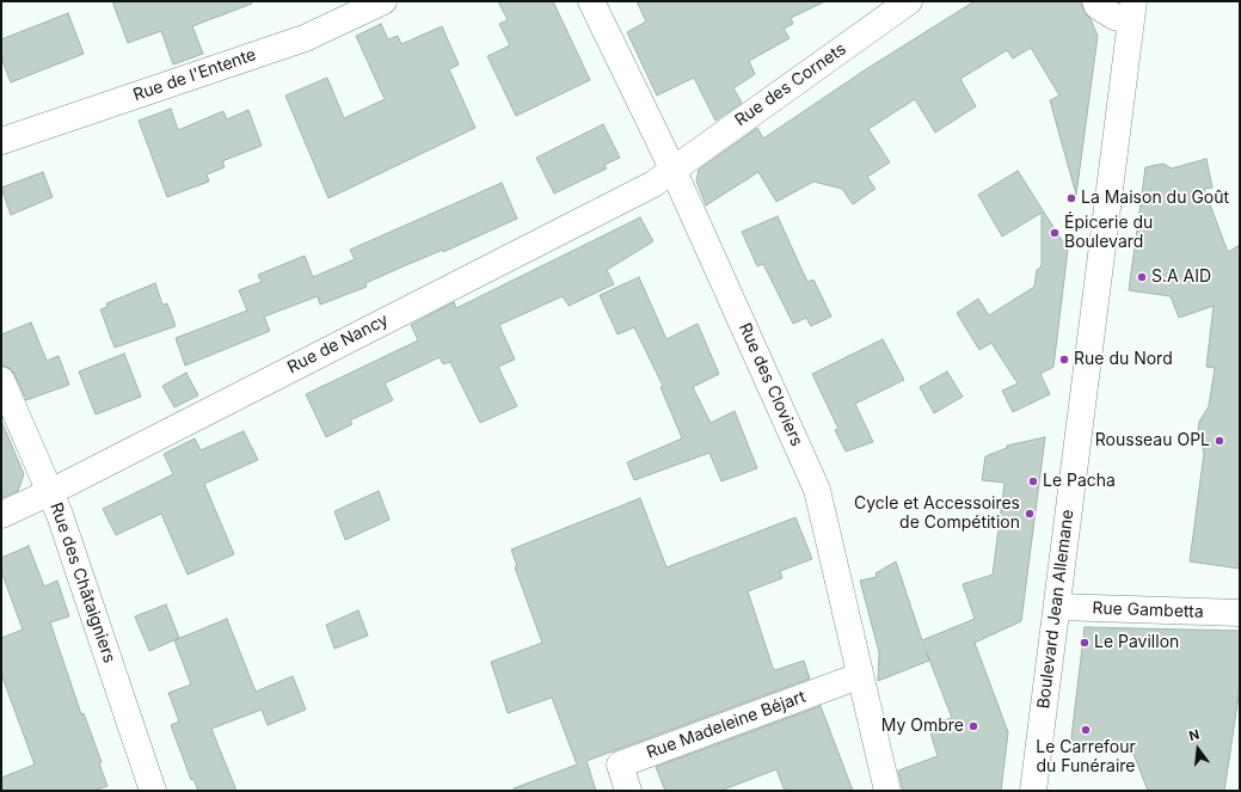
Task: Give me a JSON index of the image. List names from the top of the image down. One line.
{"streets":{"street":["Rue de l'Entente","Rue des Cornets","Rue de Nancy","Rue des Cloviers","Rue des Châtaigniers","Boulevard Jean Allemane","Rue Gambetta","Rue Madeleine Béjart"]},"crossings":[["Rue des Cornets","Rue de Nancy"],["Rue des Cornets","Rue des Cloviers"],["Rue de Nancy","Rue des Cloviers"],["Rue de Nancy","Rue des Châtaigniers"],["Rue des Cloviers","Rue Madeleine Béjart"],["Boulevard Jean Allemane","Rue Gambetta"]],"places":["La Maison du Goût","Épicerie du Boulevard","S.A AID","Rue du Nord","Rousseau OPL","Le Pacha","Cycle et Accessoires de Compétition","Le Pavillon","My Ombre","Le Carrefour du Funéraire"],"north":"top"}
